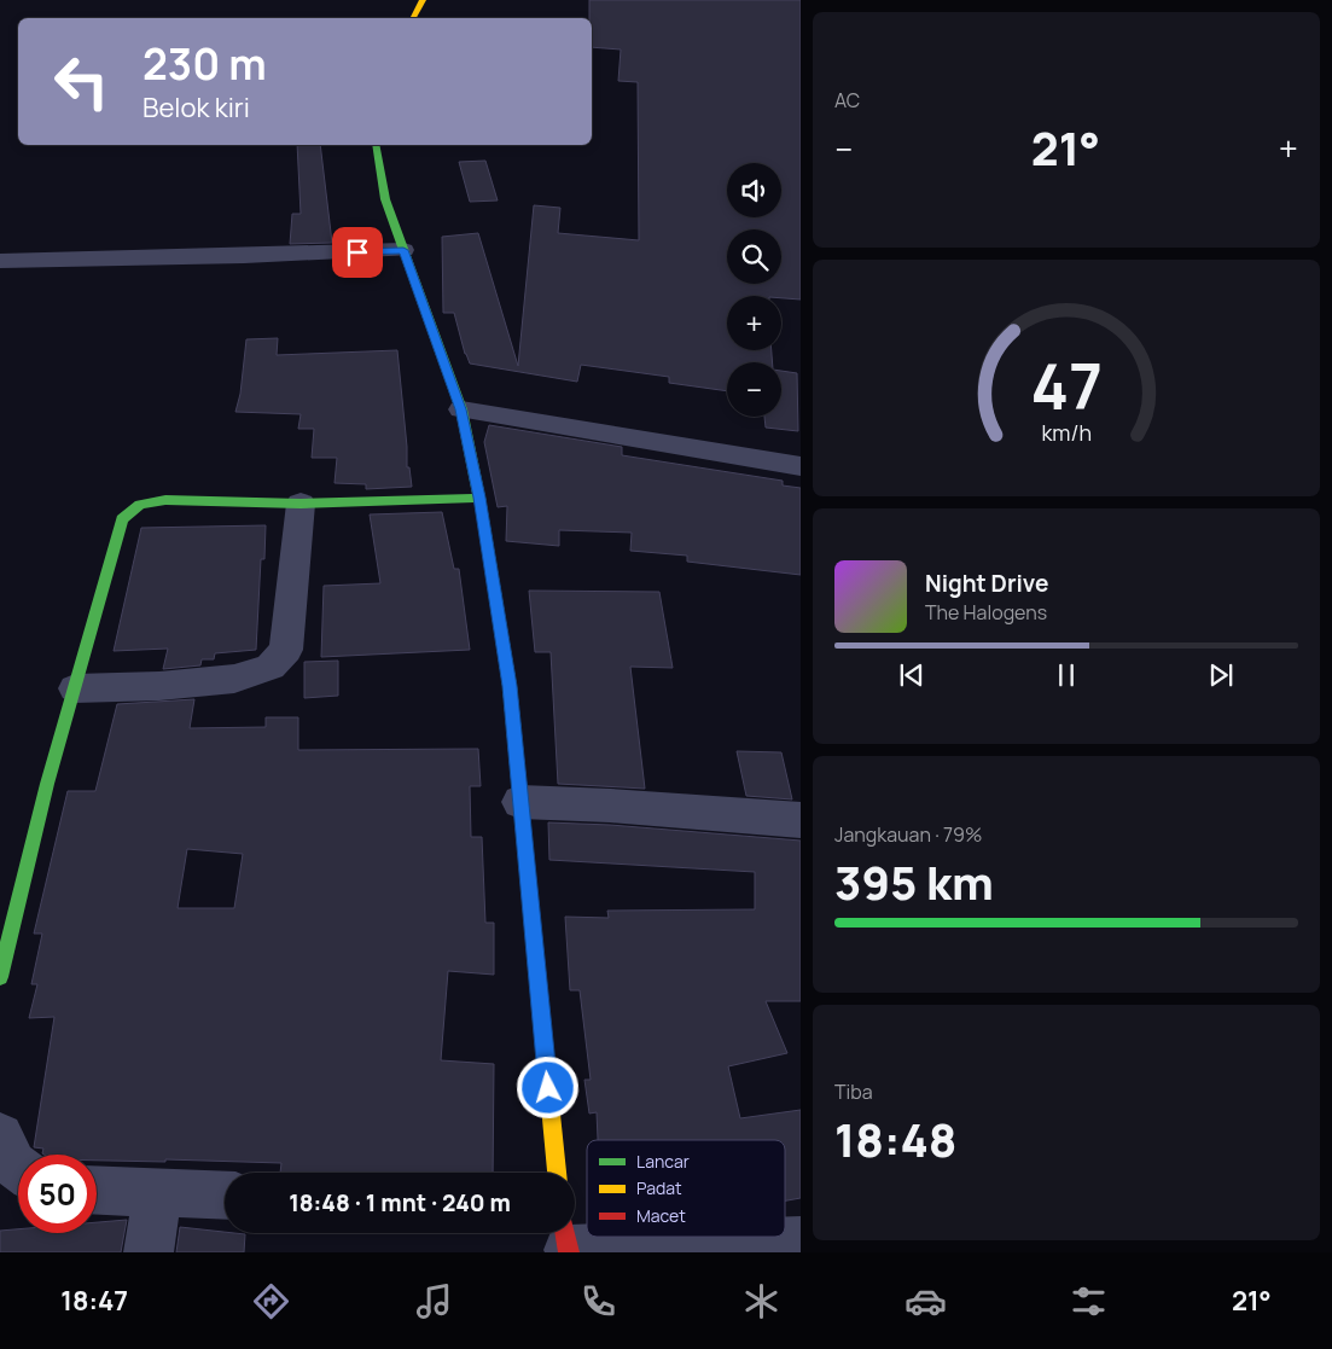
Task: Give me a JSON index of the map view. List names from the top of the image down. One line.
{"legend":["Lancar","Padat","Macet"],"page":{"tile":["AC",["Jangkauan · 79%","395 km"],["Tiba","18:48"]],"turn":["230 m","Belok kiri"],"heat":["−","21°","+"],"map_buttons":["+","−"],"song":["Night Drive","The Halogens"],"limit":"50","trip":"18:48 · 1 mnt · 240 m","tabs":["18:47","21°"],"gauge":["47","km/h"]}}
